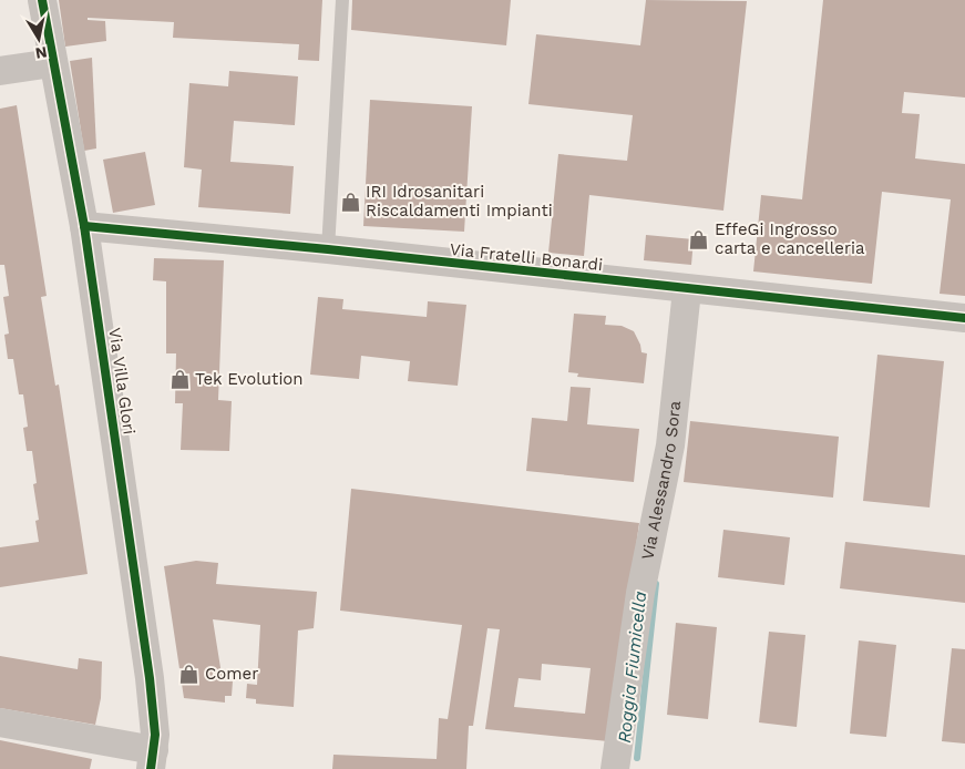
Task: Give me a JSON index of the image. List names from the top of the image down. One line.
{"streets":{"street":["Via Fratelli Bonardi","Via Villa Glori","Via Alessandro Sora"]},"crossings":[["Via Fratelli Bonardi","Via Villa Glori"],["Via Fratelli Bonardi","Via Alessandro Sora"]],"water":["Roggia Fiumicella"],"places":{"shop":["IRI Idrosanitari Riscaldamenti Impianti","EffeGi Ingrosso carta e cancelleria","Tek Evolution","Comer"]},"north":"bottom"}
